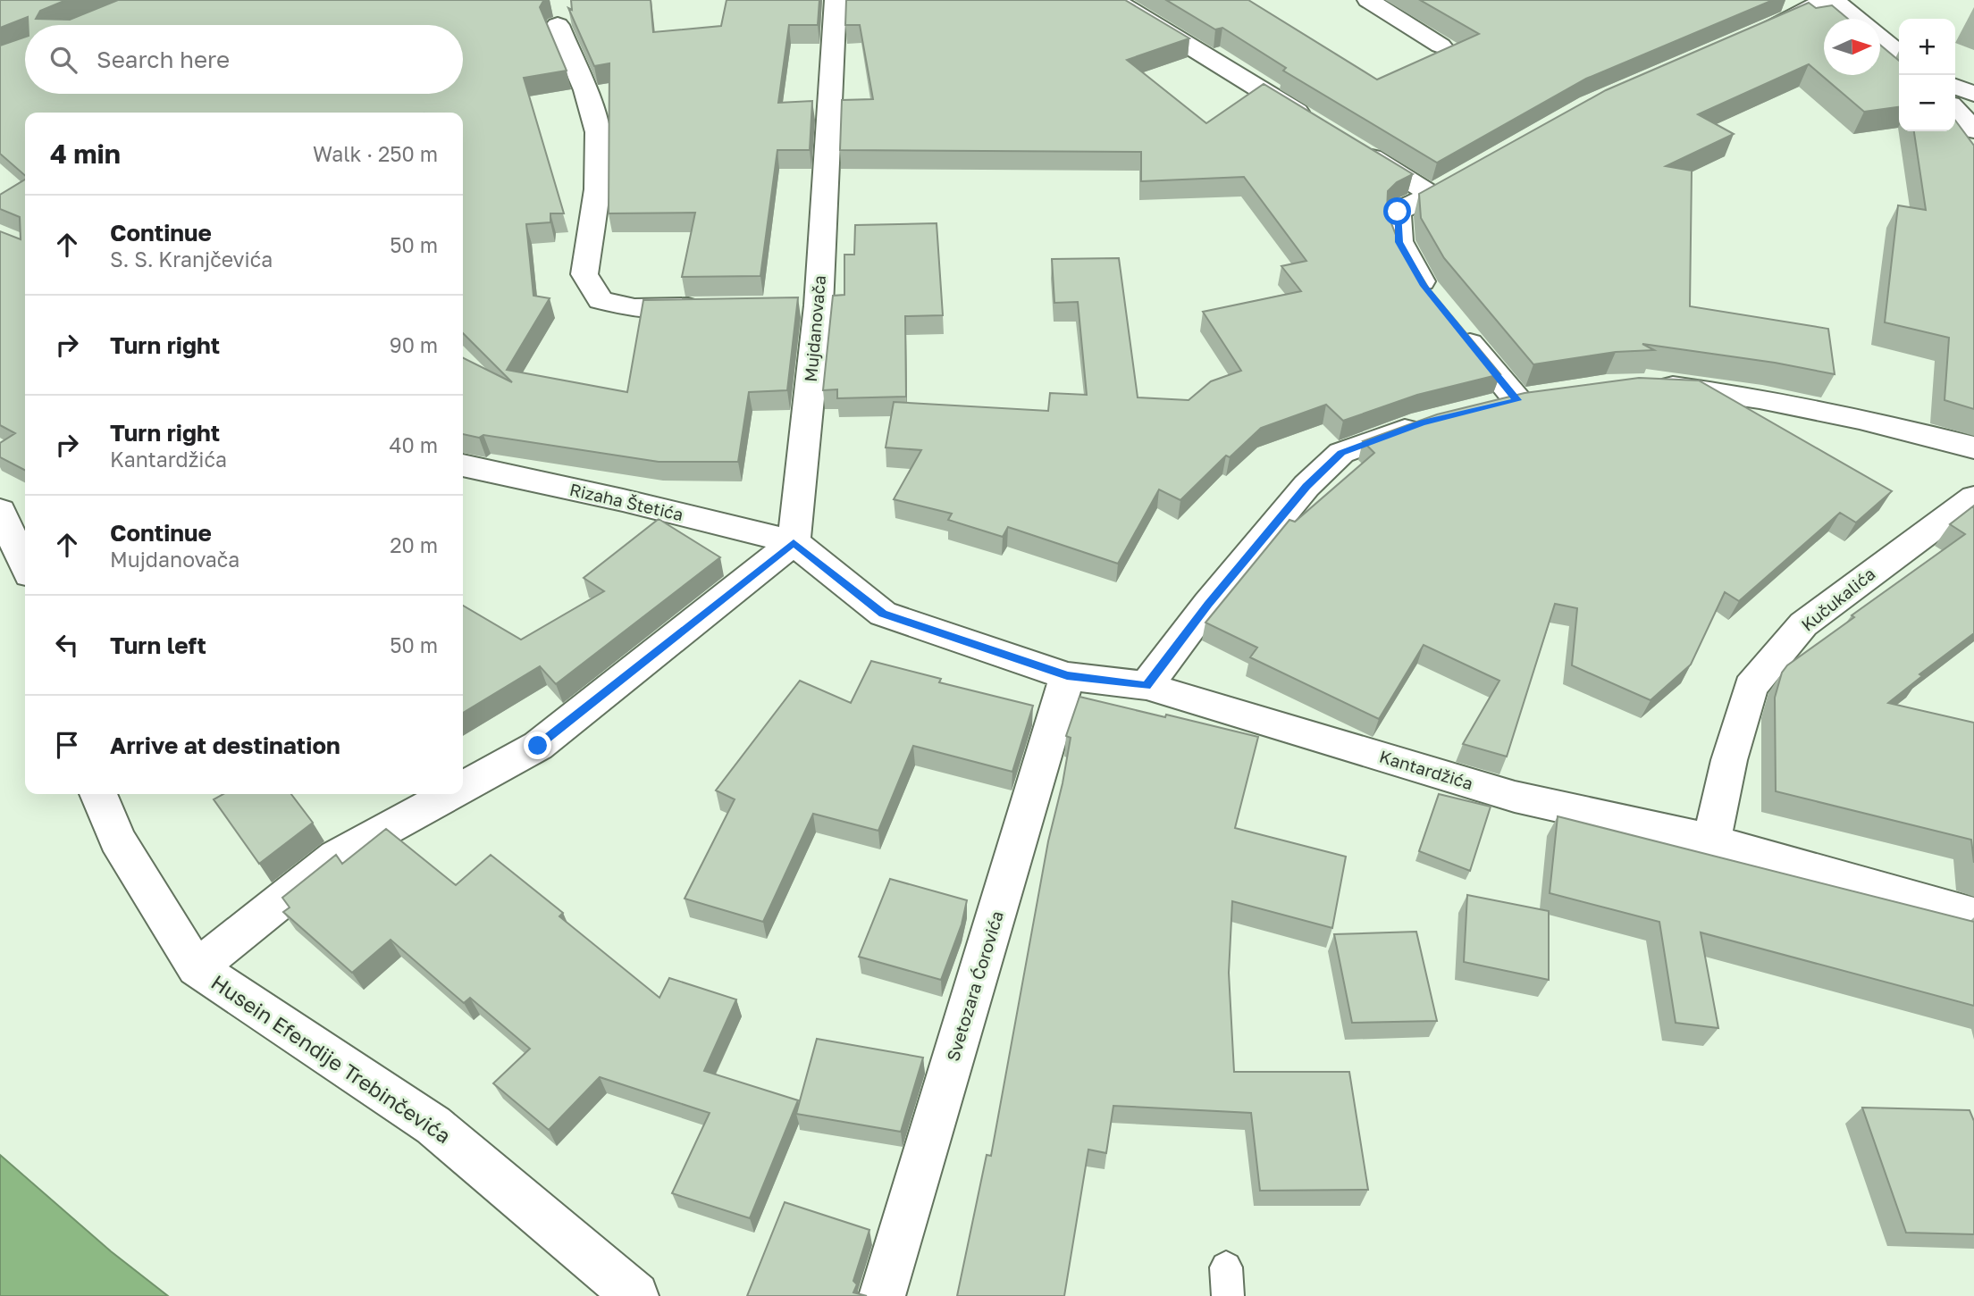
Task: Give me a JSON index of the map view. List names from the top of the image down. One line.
{"streets":{"street":["Mujdanovača","Rizaha Štetića","Kučukalića","Kantardžića","Svetozara Ćorovića","Husein Efendije Trebinčevića"]},"crossings":[["Mujdanovača","Rizaha Štetića"],["Mujdanovača","Kantardžića"],["Mujdanovača","Husein Efendije Trebinčevića"],["Rizaha Štetića","Kantardžića"],["Rizaha Štetića","Husein Efendije Trebinčevića"],["Kučukalića","Kantardžića"],["Kantardžića","Svetozara Ćorovića"],["Kantardžića","Husein Efendije Trebinčevića"]],"north":"right","page":{"map_buttons":["+","−"],"search":"Search here","heading":["4 min","Walk · 250 m"],"list":[["Continue","S. S. Kranjčevića","50 m"],["Turn right","90 m"],["Turn right","Kantardžića","40 m"],["Continue","Mujdanovača","20 m"],["Turn left","50 m"],"Arrive at destination"]}}
